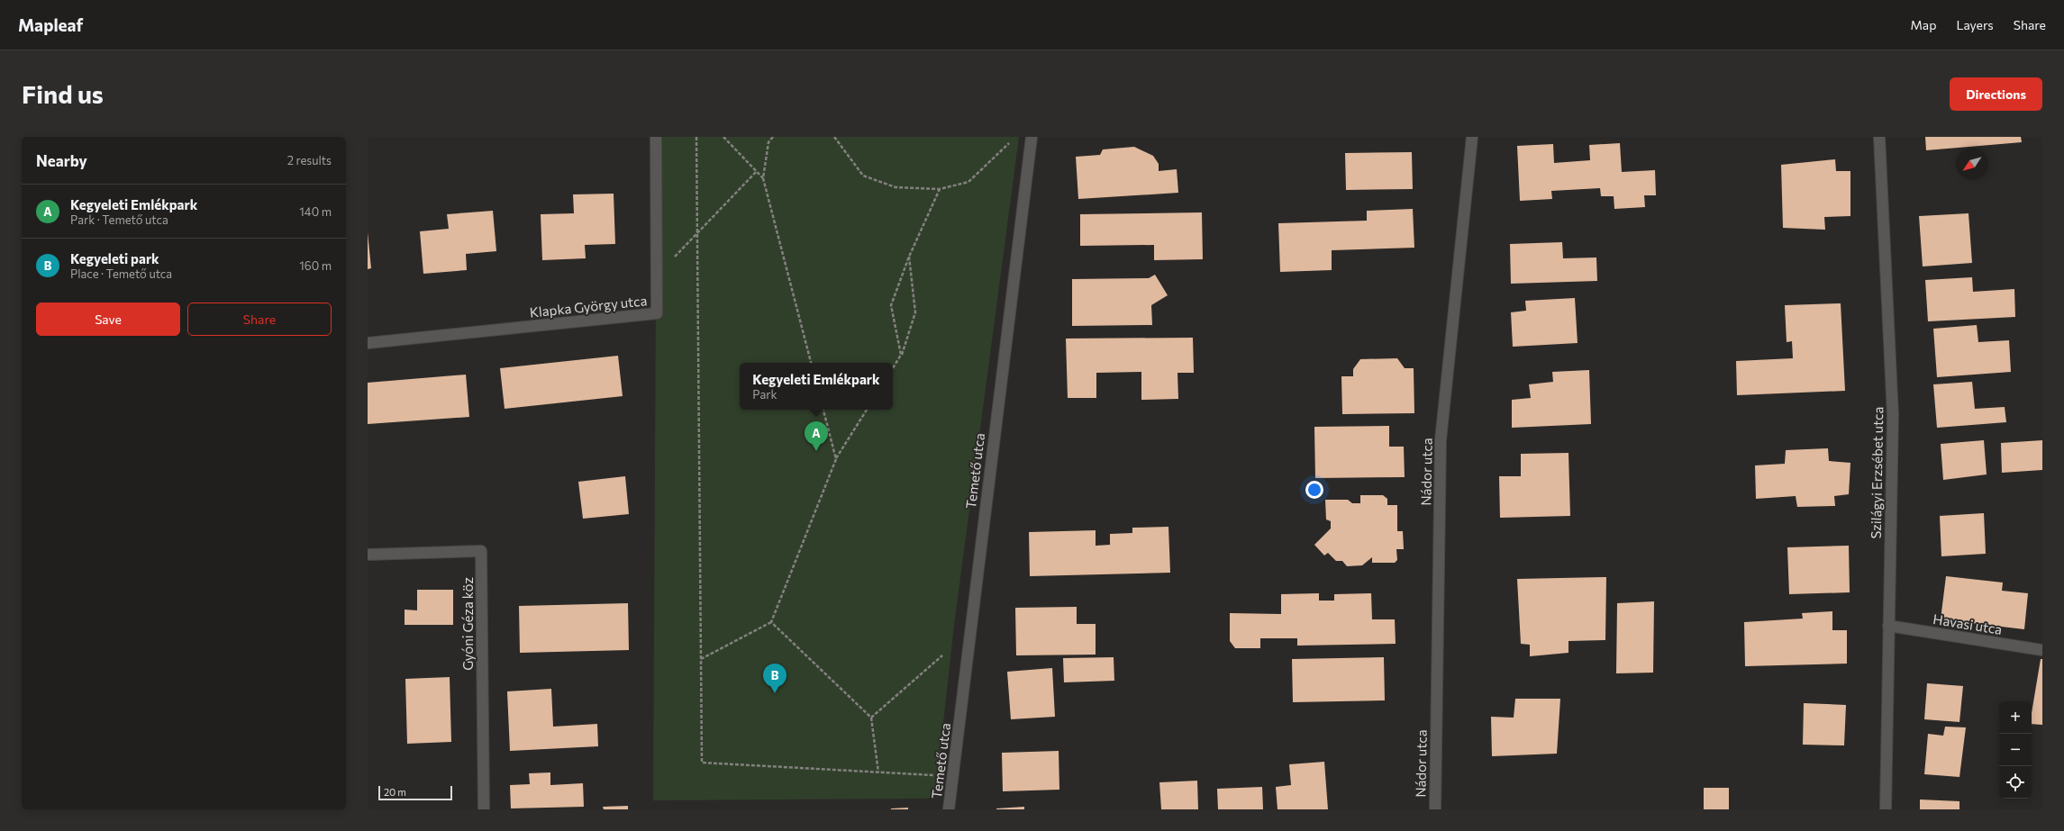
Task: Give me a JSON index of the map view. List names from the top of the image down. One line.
{"streets":{"street":["Klapka György utca","Temető utca","Nádor utca","Szilágyi Erzsébet utca","Gyóni Géza köz","Havasi utca"]},"crossings":[["Szilágyi Erzsébet utca","Havasi utca"]],"scale_bar":"20 m","north":"bottom left","page":{"header":"Mapleaf","nav":["Map","Layers","Share"],"buttons":["Directions",["Save","Share"]],"title":"Find us","heading":["Nearby","2 results"],"list":[{"mark":"A","name":"Kegyeleti Emlékpark","note":"Park · Temető utca","value":"140 m"},{"mark":"B","name":"Kegyeleti park","note":"Place · Temető utca","value":"160 m"}],"popup":["Kegyeleti Emlékpark","Park"],"pins":["A","B"],"map_buttons":["+","−"],"scale":"20 m"}}
